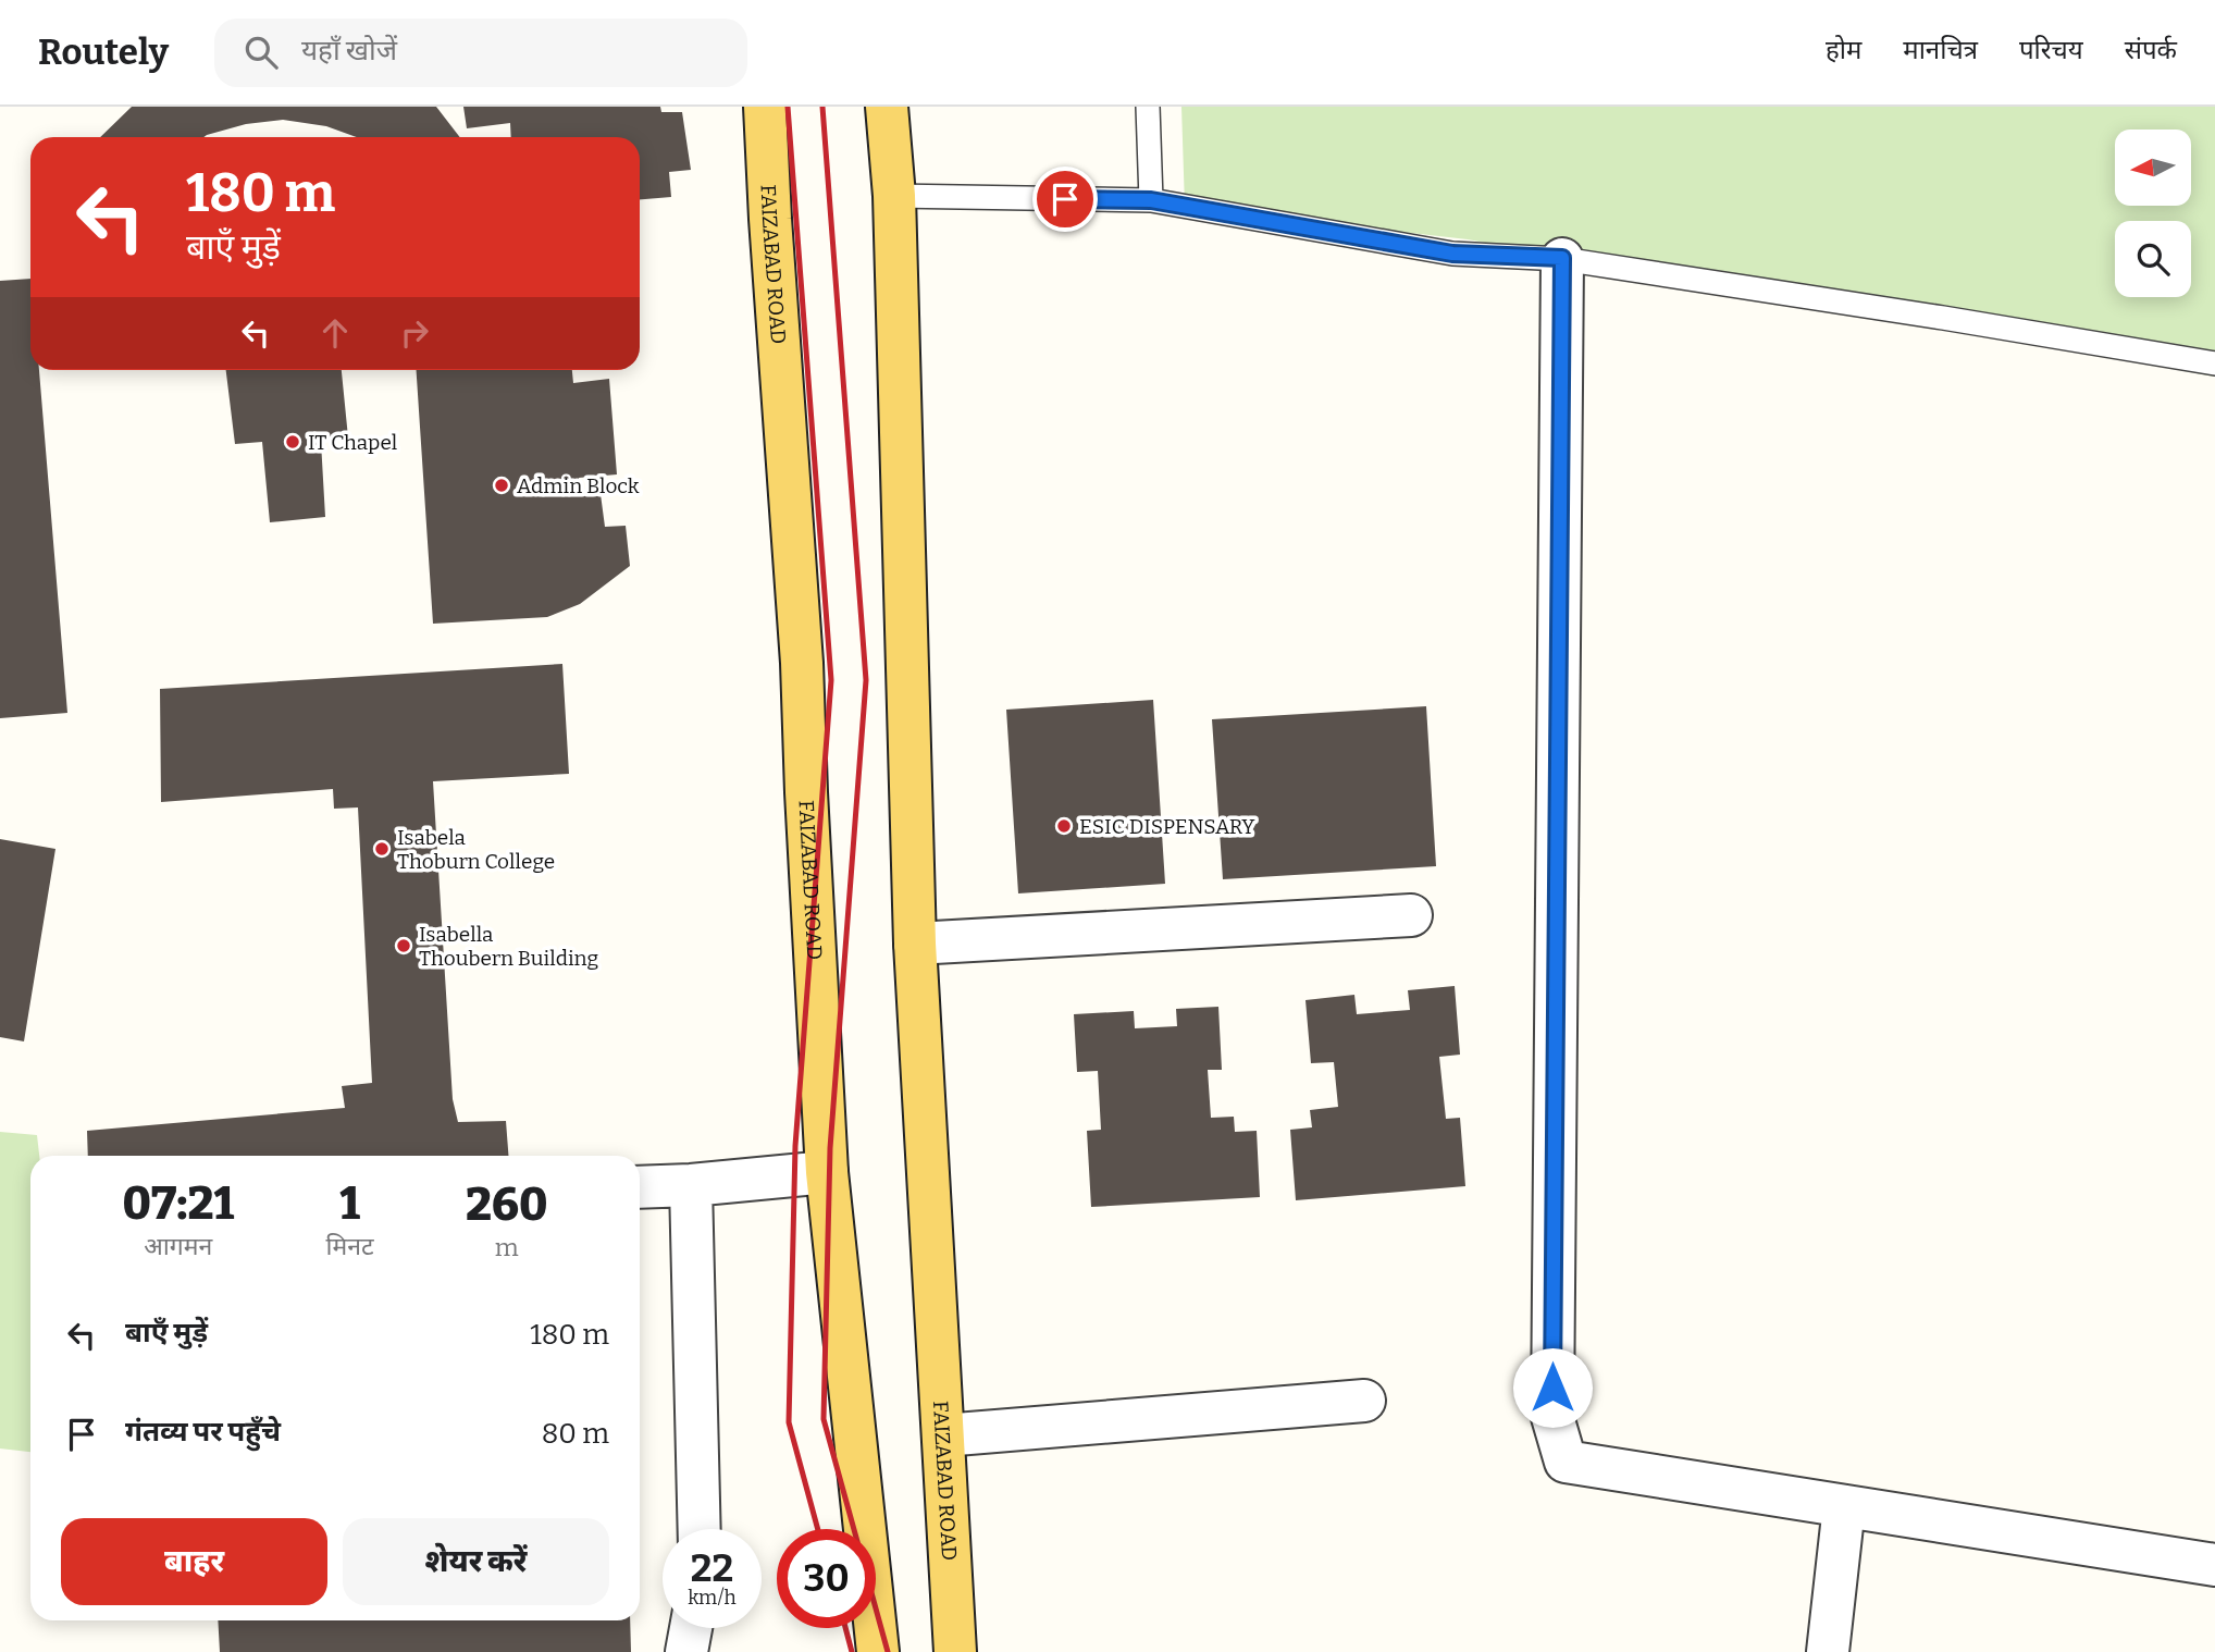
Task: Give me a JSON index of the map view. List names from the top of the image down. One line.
{"streets":{"main road":["FAIZABAD ROAD"]},"places":["IT Chapel","Admin Block","ESIC DISPENSARY","Isabela Thoburn College","Isabella Thoubern Building"],"north":"left","page":{"header":"Routely","search":"यहाँ खोजें","nav":["होम","मानचित्र","परिचय","संपर्क"],"turn":["180 m","बाएँ मुड़ें"],"eta":["07:21","आगमन","1","मिनट","260","m"],"list":[{"name":"बाएँ मुड़ें","value":"180 m"},{"name":"गंतव्य पर पहुँचे","value":"80 m"}],"buttons":["बाहर","शेयर करें"],"speed":"22 km/h","limit":"30"}}
